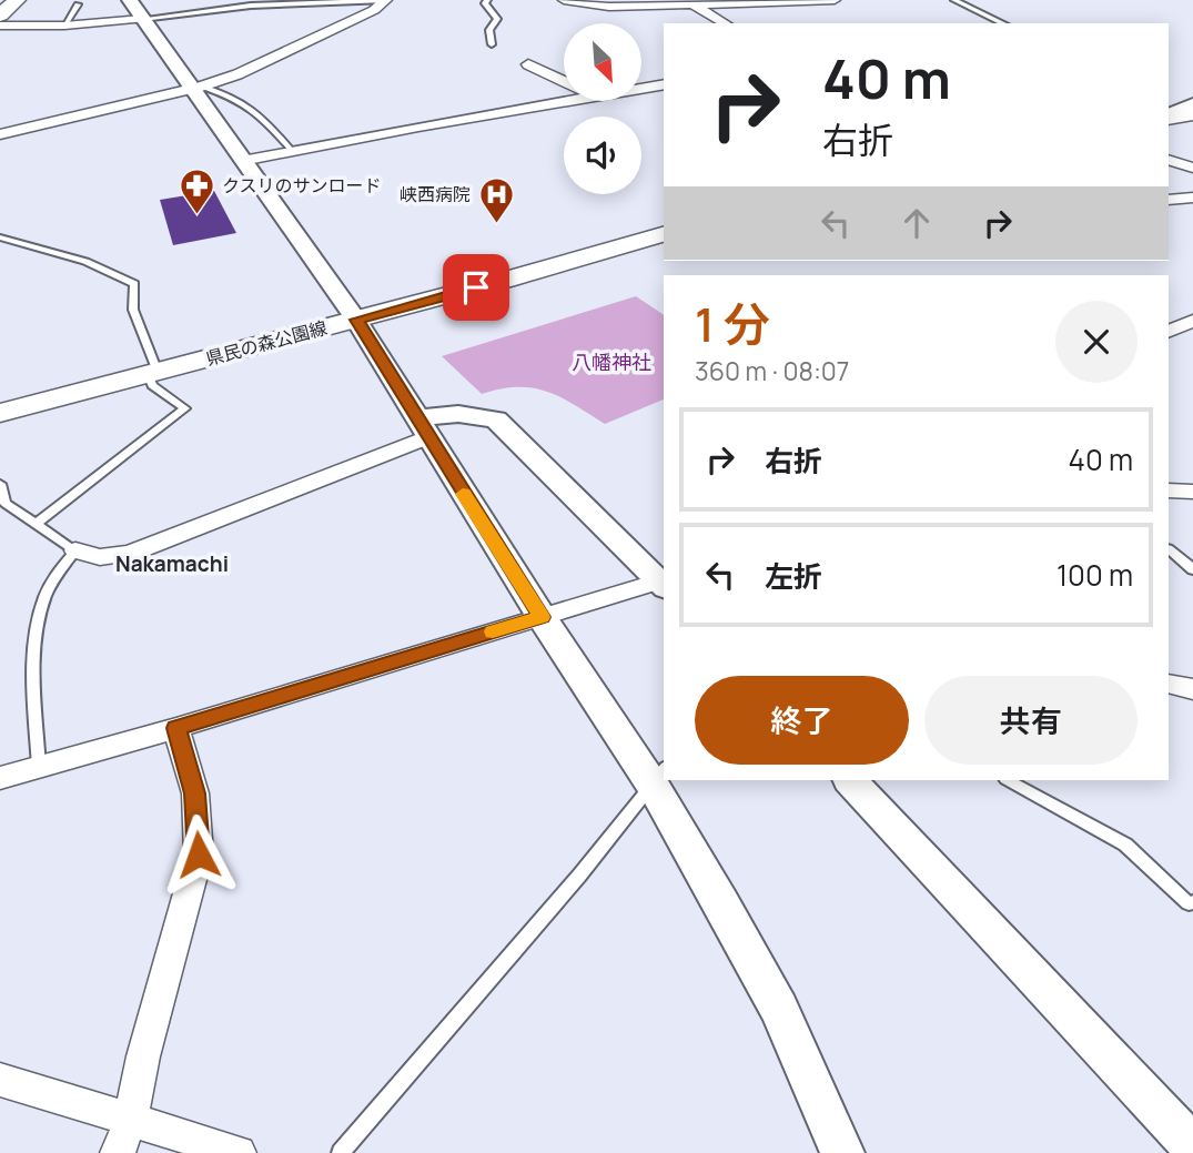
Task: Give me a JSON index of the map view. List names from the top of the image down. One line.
{"streets":{"main road":["県民の森公園線"]},"districts":["Nakamachi"],"parks":["八幡神社"],"places":{"pharmacy":["クスリのサンロード"],"hospital":["峡西病院"]},"north":"bottom right","page":{"turn":["40 m","右折"],"heading":["1 分","360 m · 08:07"],"list":[{"name":"右折","value":"40 m"},{"name":"左折","value":"100 m"}],"buttons":["終了","共有"]}}
